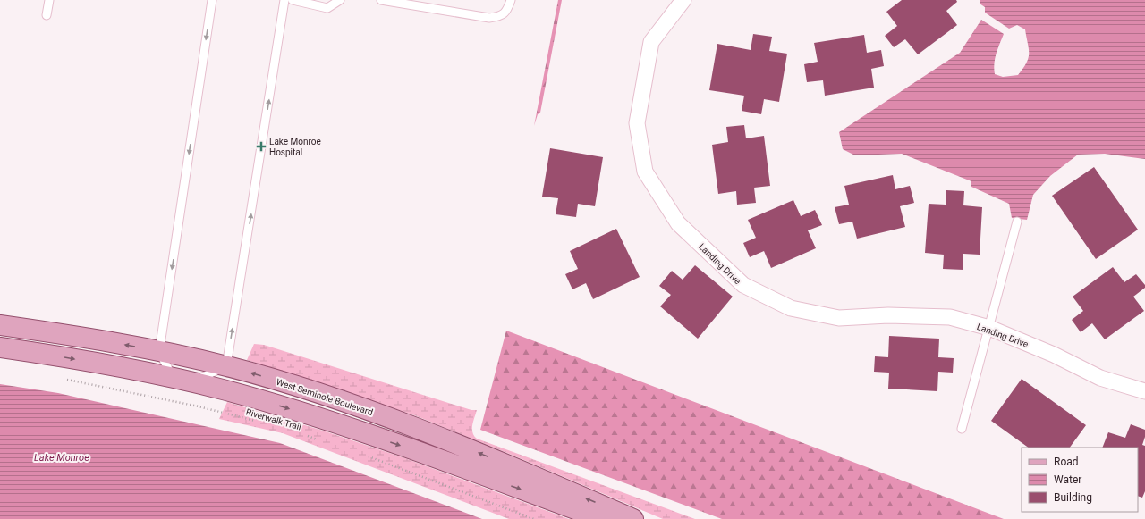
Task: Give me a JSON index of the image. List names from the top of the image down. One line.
{"streets":{"main road":["West Seminole Boulevard"],"street":["Landing Drive"],"path":["Riverwalk Trail"]},"water":["Lake Monroe"],"places":{"health":["Lake Monroe Hospital"]},"legend":["Road","Water","Building"]}
